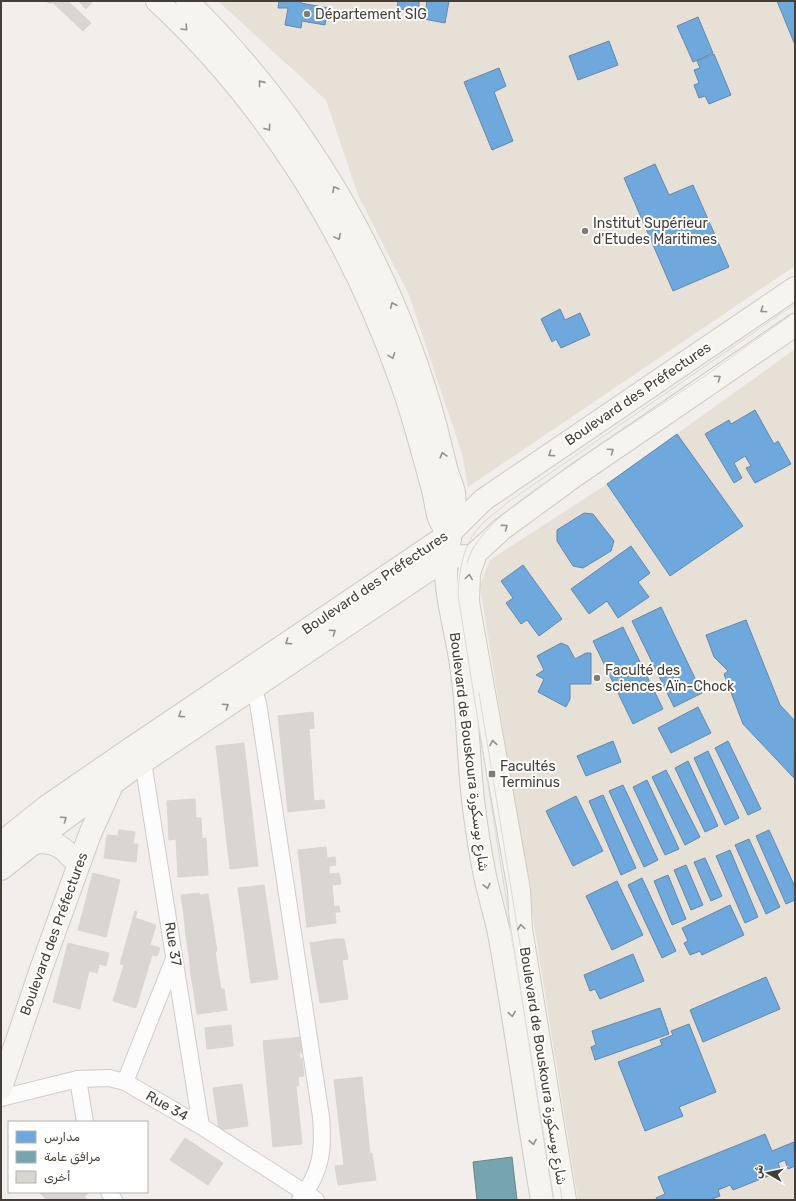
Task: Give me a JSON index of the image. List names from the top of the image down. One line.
{"streets":{"street":["Boulevard des Préfectures","Boulevard de Bouskoura شارع بوسكورة","Rue 37","Rue 34"]},"crossings":[["Boulevard des Préfectures","Boulevard de Bouskoura شارع بوسكورة"],["Boulevard des Préfectures","Rue 37"],["Rue 37","Rue 34"]],"places":{"other":["Département SIG","Institut Supérieur d'Etudes Maritimes","Faculté des sciences Aïn-Chock"],"transit":["Facultés Terminus"]},"legend":["مدارس","مرافق عامة","أخرى"],"north":"left"}
